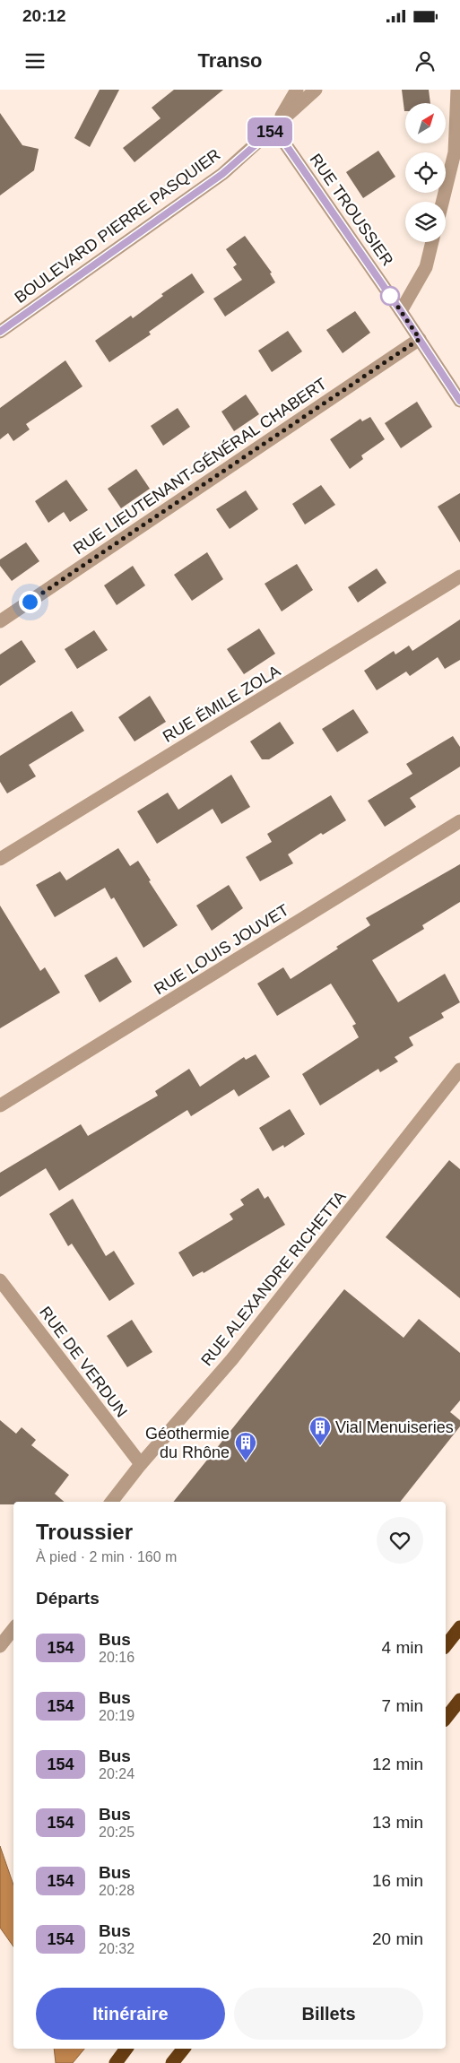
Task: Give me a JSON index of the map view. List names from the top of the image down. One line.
{"streets":{"street":["RUE TROUSSIER","BOULEVARD PIERRE PASQUIER","RUE LIEUTENANT-GÉNÉRAL CHABERT","RUE ÉMILE ZOLA","RUE LOUIS JOUVET","RUE ALEXANDRE RICHETTA","RUE DE VERDUN"]},"crossings":[["RUE TROUSSIER","BOULEVARD PIERRE PASQUIER"],["RUE TROUSSIER","RUE LIEUTENANT-GÉNÉRAL CHABERT"],["RUE ALEXANDRE RICHETTA","RUE DE VERDUN"]],"places":{"building":["Vial Menuiseries","Géothermie du Rhône"]},"lines":["bus line 154"],"north":"top right","page":{"status":"20:12","header":"Transo","on_map":"154","heading":[["Troussier","À pied · 2 min · 160 m"],"Départs"],"list":[{"mark":"154","name":"Bus","note":"20:16","value":"4 min"},{"mark":"154","name":"Bus","note":"20:19","value":"7 min"},{"mark":"154","name":"Bus","note":"20:24","value":"12 min"},{"mark":"154","name":"Bus","note":"20:25","value":"13 min"},{"mark":"154","name":"Bus","note":"20:28","value":"16 min"},{"mark":"154","name":"Bus","note":"20:32","value":"20 min"}],"buttons":["Itinéraire","Billets"]}}
